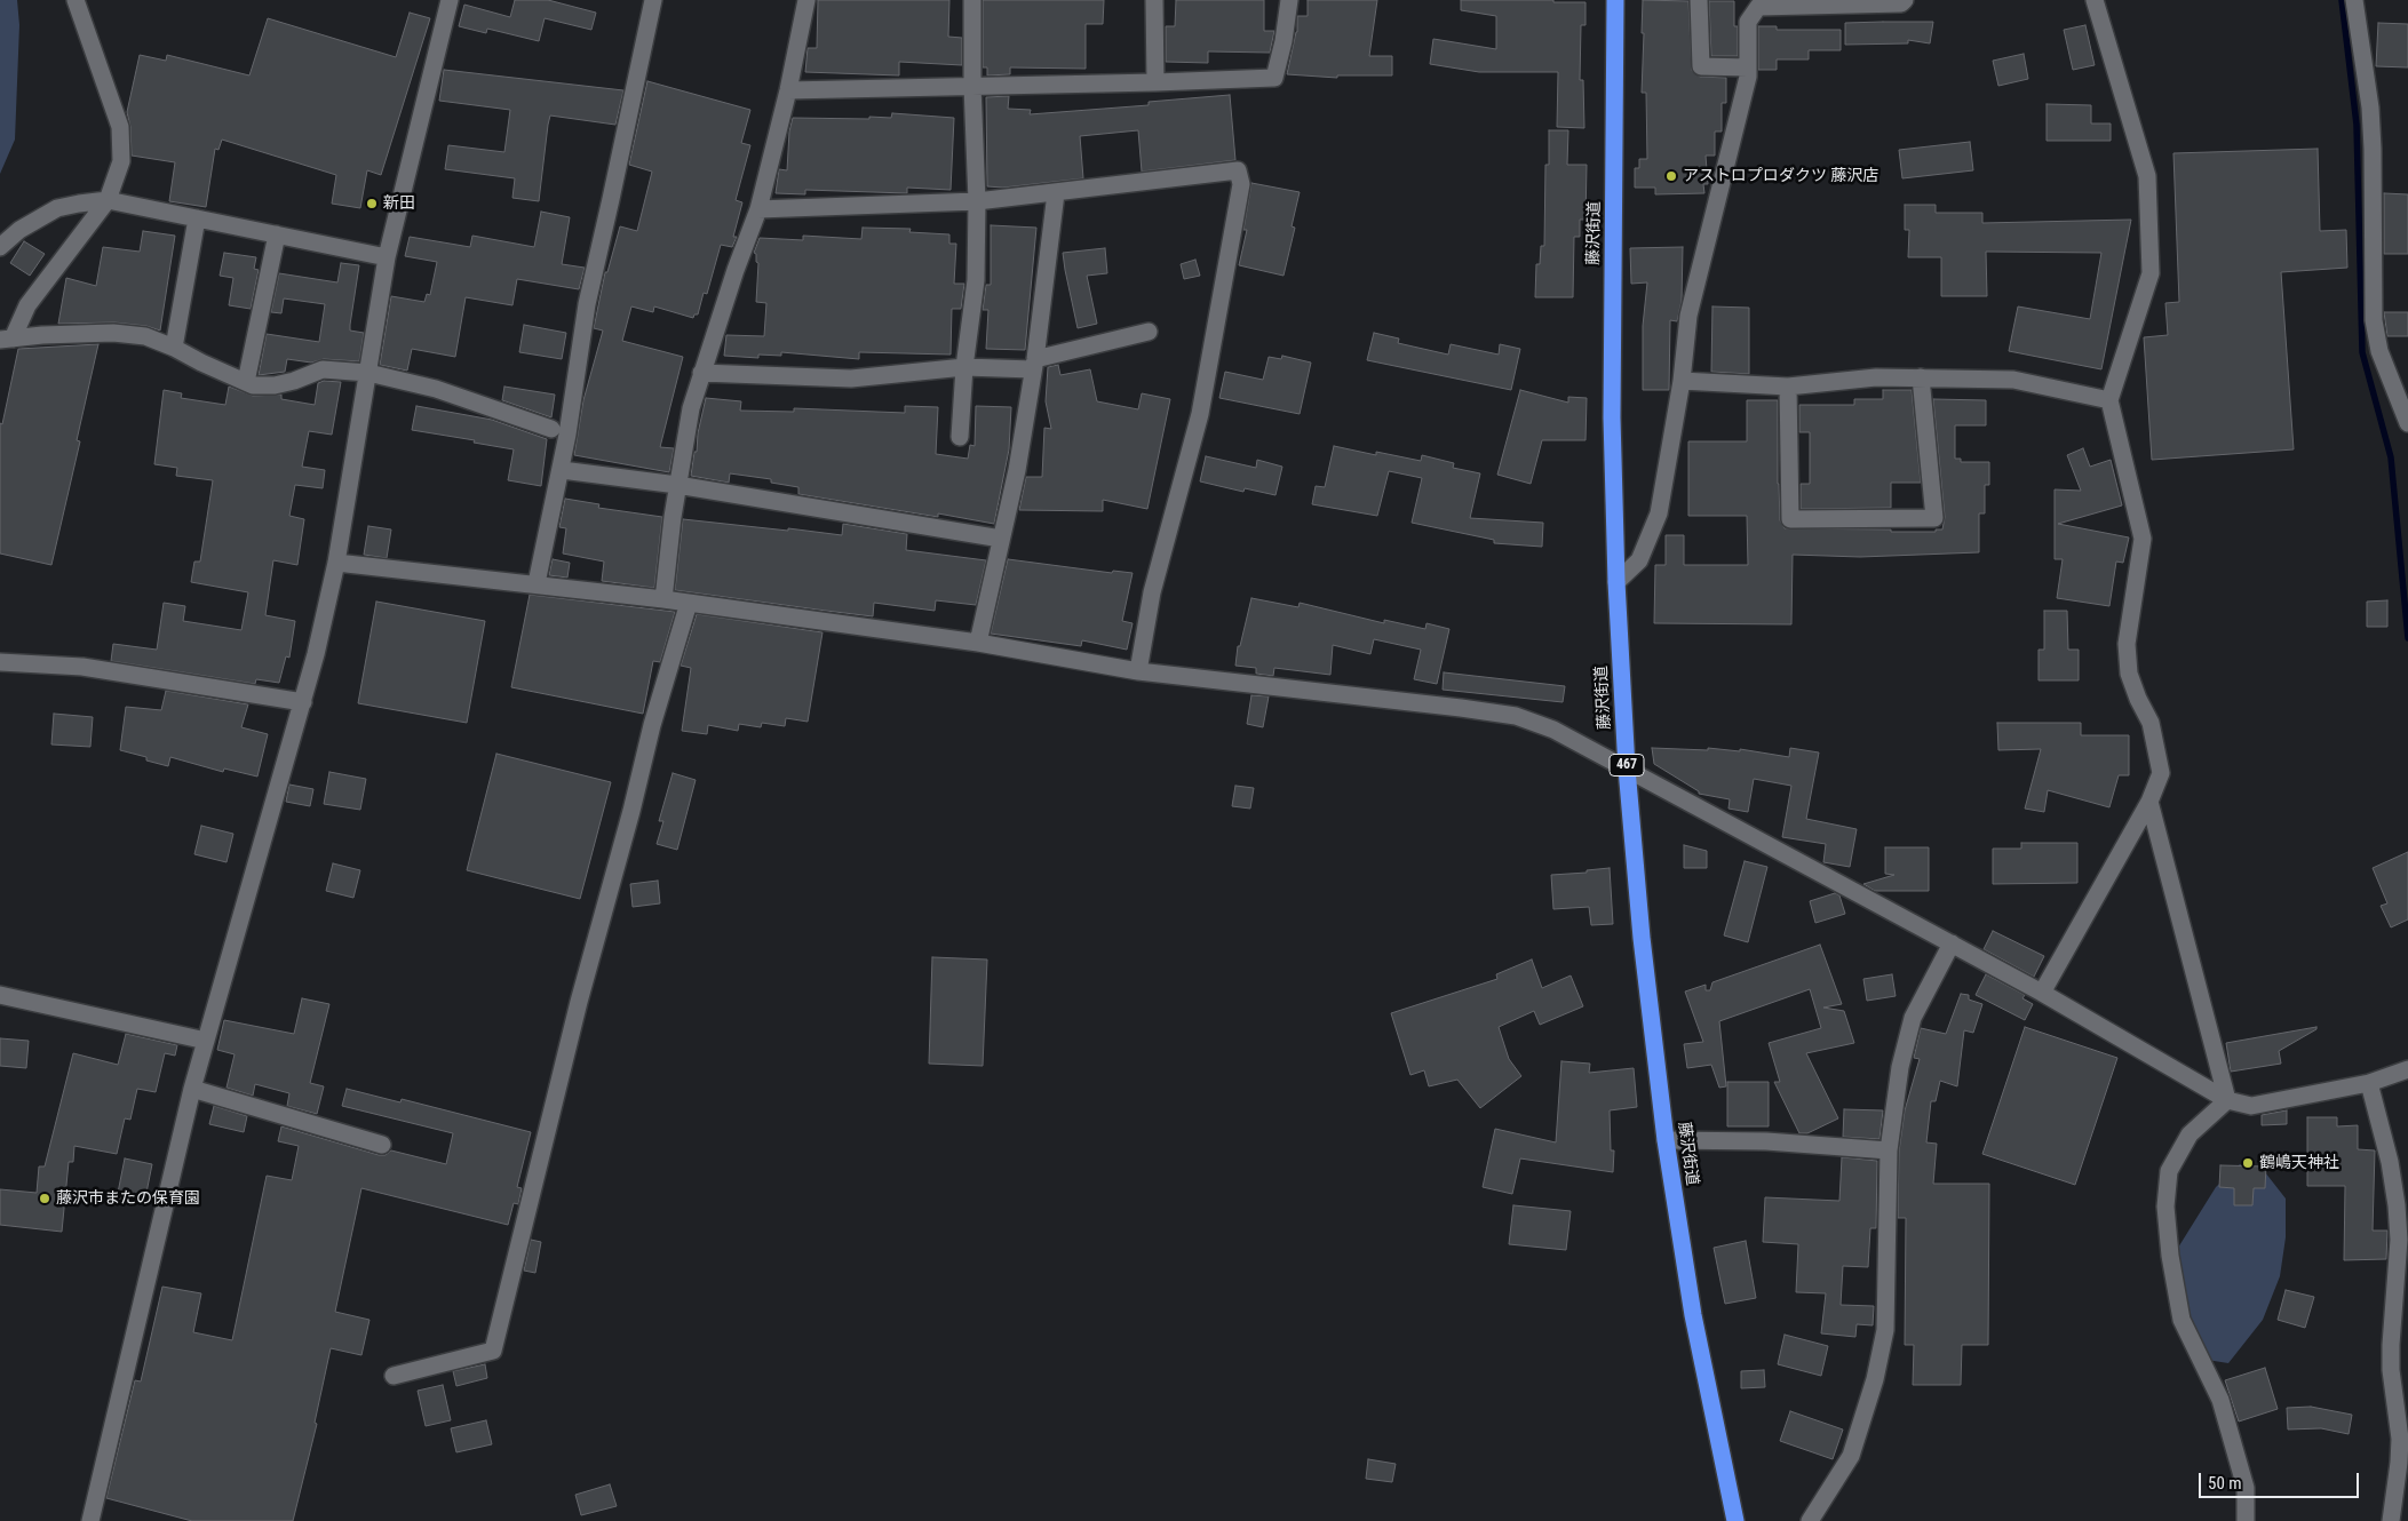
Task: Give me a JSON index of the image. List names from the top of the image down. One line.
{"streets":{"highway":["藤沢街道","467"]},"places":["アストロプロダクツ 藤沢店","新田","鶴嶋天神社","藤沢市またの保育園"],"scale_bar":"50 m"}
